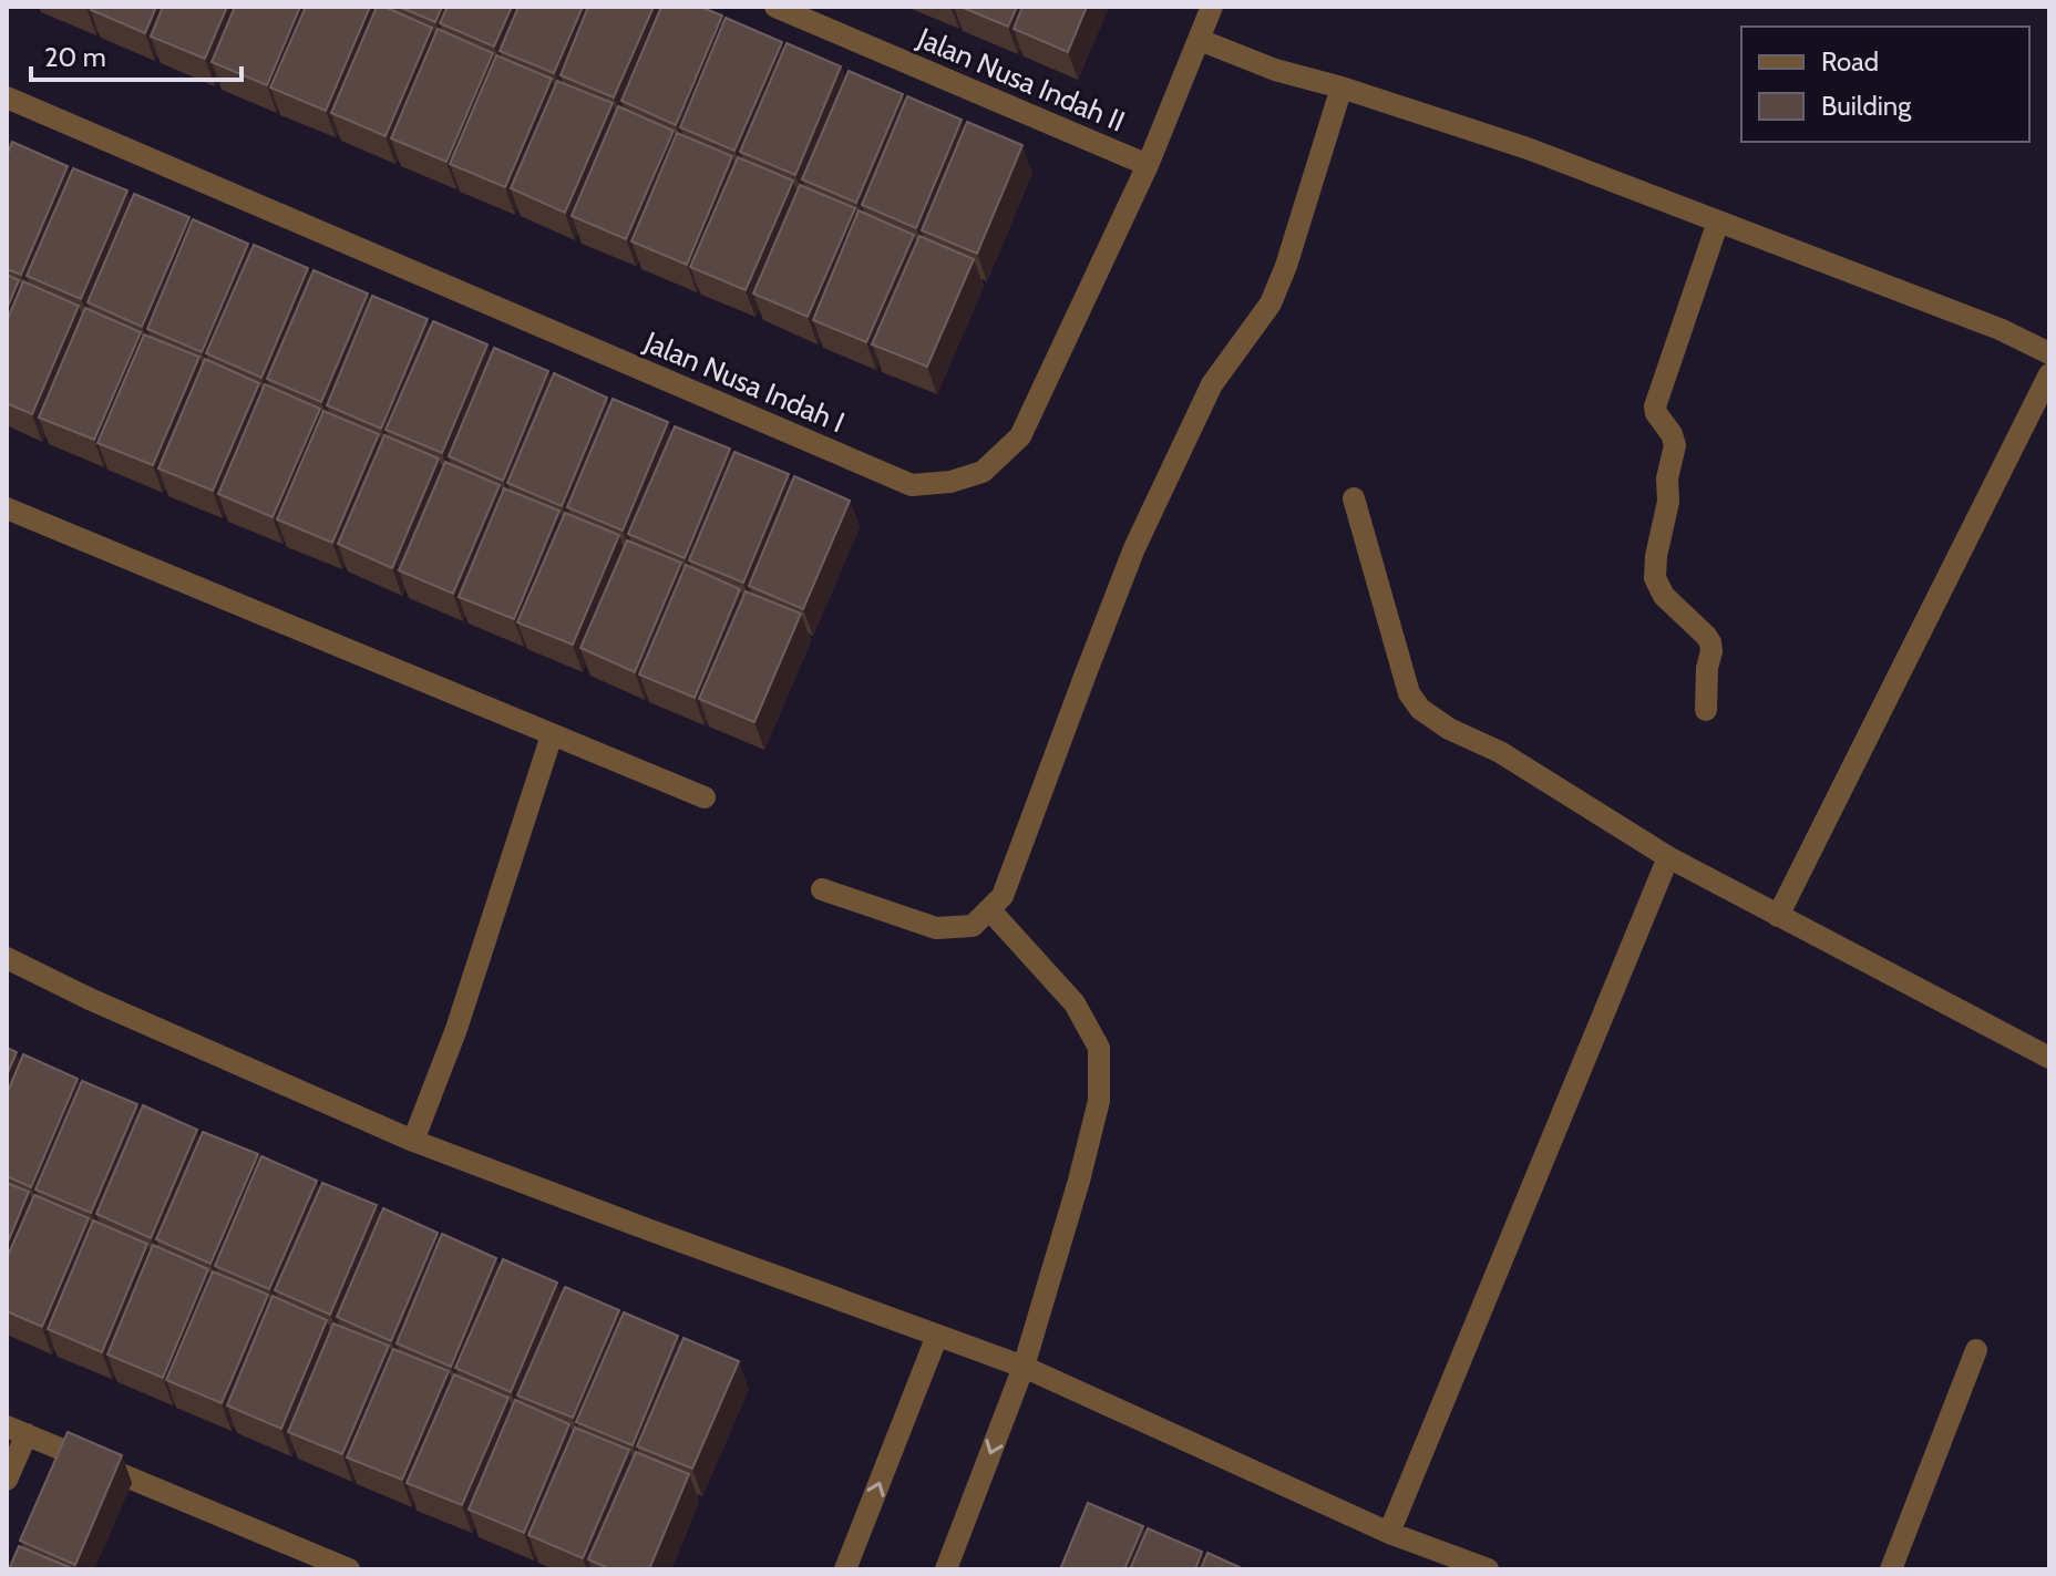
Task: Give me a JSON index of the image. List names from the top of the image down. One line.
{"streets":{"street":["Jalan Nusa Indah II","Jalan Nusa Indah I"]},"crossings":[["Jalan Nusa Indah II","Jalan Nusa Indah I"]],"legend":["Road","Building"],"scale_bar":"20 m"}
